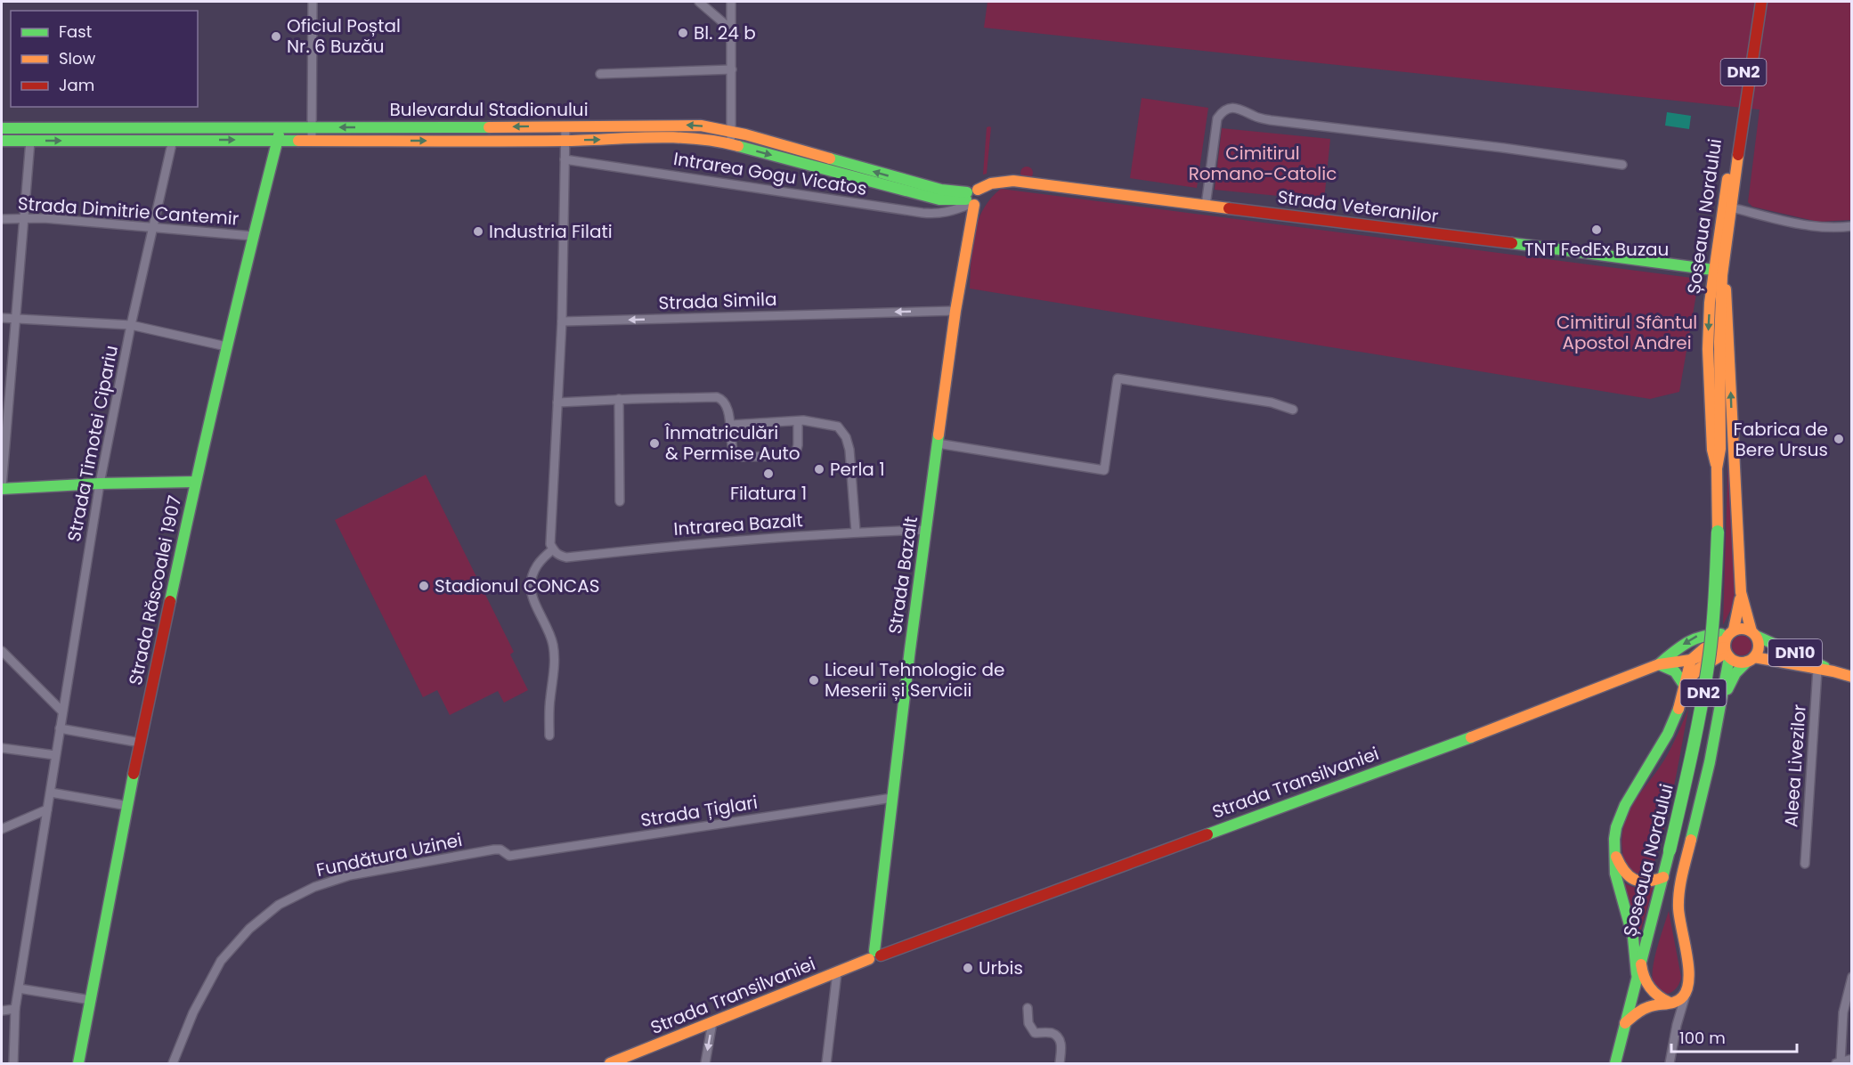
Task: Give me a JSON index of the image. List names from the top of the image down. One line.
{"streets":{"main road":["DN2","Bulevardul Stadionului","Strada Veteranilor","Șoseaua Nordului","Strada Bazalt","Strada Răscoalei 1907","DN10","Strada Transilvaniei"],"street":["Intrarea Gogu Vicatos","Strada Dimitrie Cantemir","Strada Simila","Strada Timotei Cipariu","Intrarea Bazalt","Aleea Livezilor","Strada Țiglari","Fundătura Uzinei"]},"crossings":[["Bulevardul Stadionului","Intrarea Gogu Vicatos"],["Bulevardul Stadionului","Strada Veteranilor"],["Bulevardul Stadionului","Strada Timotei Cipariu"],["Bulevardul Stadionului","Strada Bazalt"],["Bulevardul Stadionului","Strada Răscoalei 1907"],["Intrarea Gogu Vicatos","Strada Veteranilor"],["Intrarea Gogu Vicatos","Strada Bazalt"],["Strada Veteranilor","Șoseaua Nordului"],["Strada Veteranilor","Strada Bazalt"],["Strada Dimitrie Cantemir","Strada Timotei Cipariu"],["Strada Dimitrie Cantemir","Strada Răscoalei 1907"],["Șoseaua Nordului","DN10"],["Șoseaua Nordului","Strada Transilvaniei"],["Strada Simila","Strada Bazalt"],["Intrarea Bazalt","Strada Bazalt"],["Strada Bazalt","Strada Transilvaniei"],["Strada Bazalt","Strada Țiglari"],["DN10","Aleea Livezilor"],["DN10","Strada Transilvaniei"],["Strada Țiglari","Fundătura Uzinei"]],"one_way":["Strada Simila"],"parks":["Cimitirul Romano-Catolic","Cimitirul Sfântul Apostol Andrei"],"places":["Bl. 24 b","Oficiul Poștal Nr. 6 Buzău","TNT FedEx Buzau","Industria Filati","Fabrica de Bere Ursus","Înmatriculări & Permise Auto","Perla 1","Filatura 1","Stadionul CONCAS","Liceul Tehnologic de Meserii și Servicii","Urbis"],"legend":["Fast","Slow","Jam"],"scale_bar":"100 m"}
